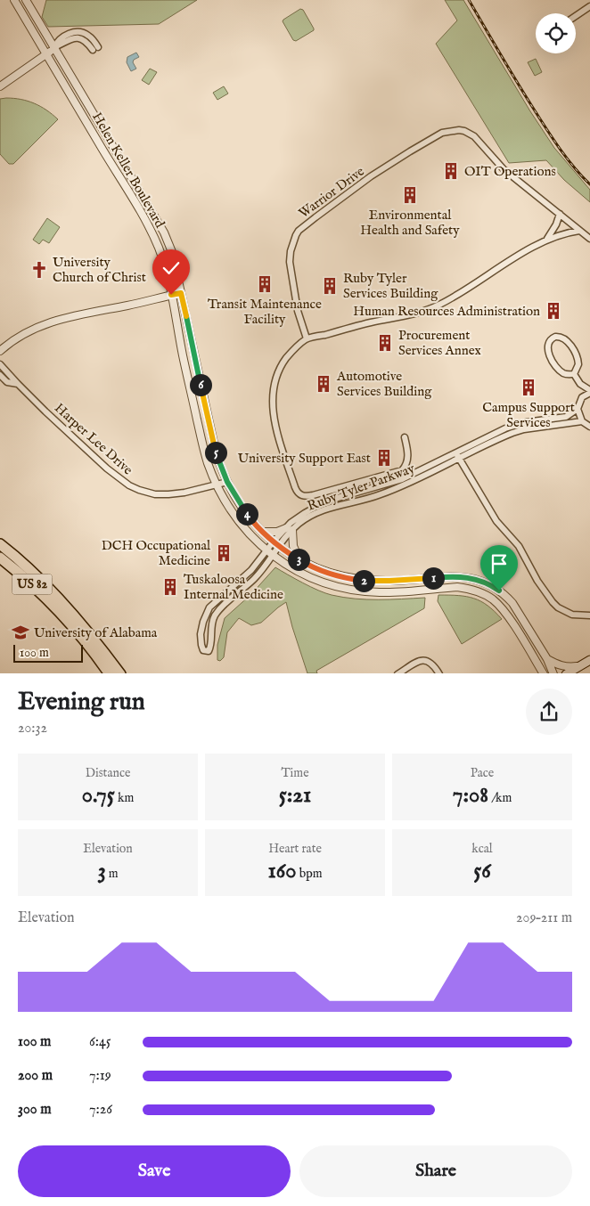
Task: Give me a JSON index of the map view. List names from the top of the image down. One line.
{"streets":{"highway":["US 82"],"street":["Helen Keller Boulevard","Warrior Drive","Harper Lee Drive","Ruby Tyler Parkway"]},"crossings":[["Helen Keller Boulevard","Harper Lee Drive"],["Helen Keller Boulevard","Ruby Tyler Parkway"]],"places":{"building":["OIT Operations","Environmental Health and Safety","Transit Maintenance Facility","Ruby Tyler Services Building","Human Resources Administration","Procurement Services Annex","Automotive Services Building","Campus Support Services","University Support East","DCH Occupational Medicine","Tuskaloosa Internal Medicine"],"church":["University Church of Christ"],"school or university":["University of Alabama"]},"scale_bar":"100 m","page":{"pins":["6","5","4","3","1","2"],"scale":"100 m","heading":["Evening run","20:32"],"stats":[["Distance","0.75 km"],["Time","5:21"],["Pace","7:08 /km"],["Elevation","3 m"],["Heart rate","160 bpm"],["kcal","56"]],"chart":["Elevation","209–211 m"],"list":[{"name":"100 m","note":"6:45"},{"name":"200 m","note":"7:19"},{"name":"300 m","note":"7:26"}],"buttons":["Save","Share"]}}
